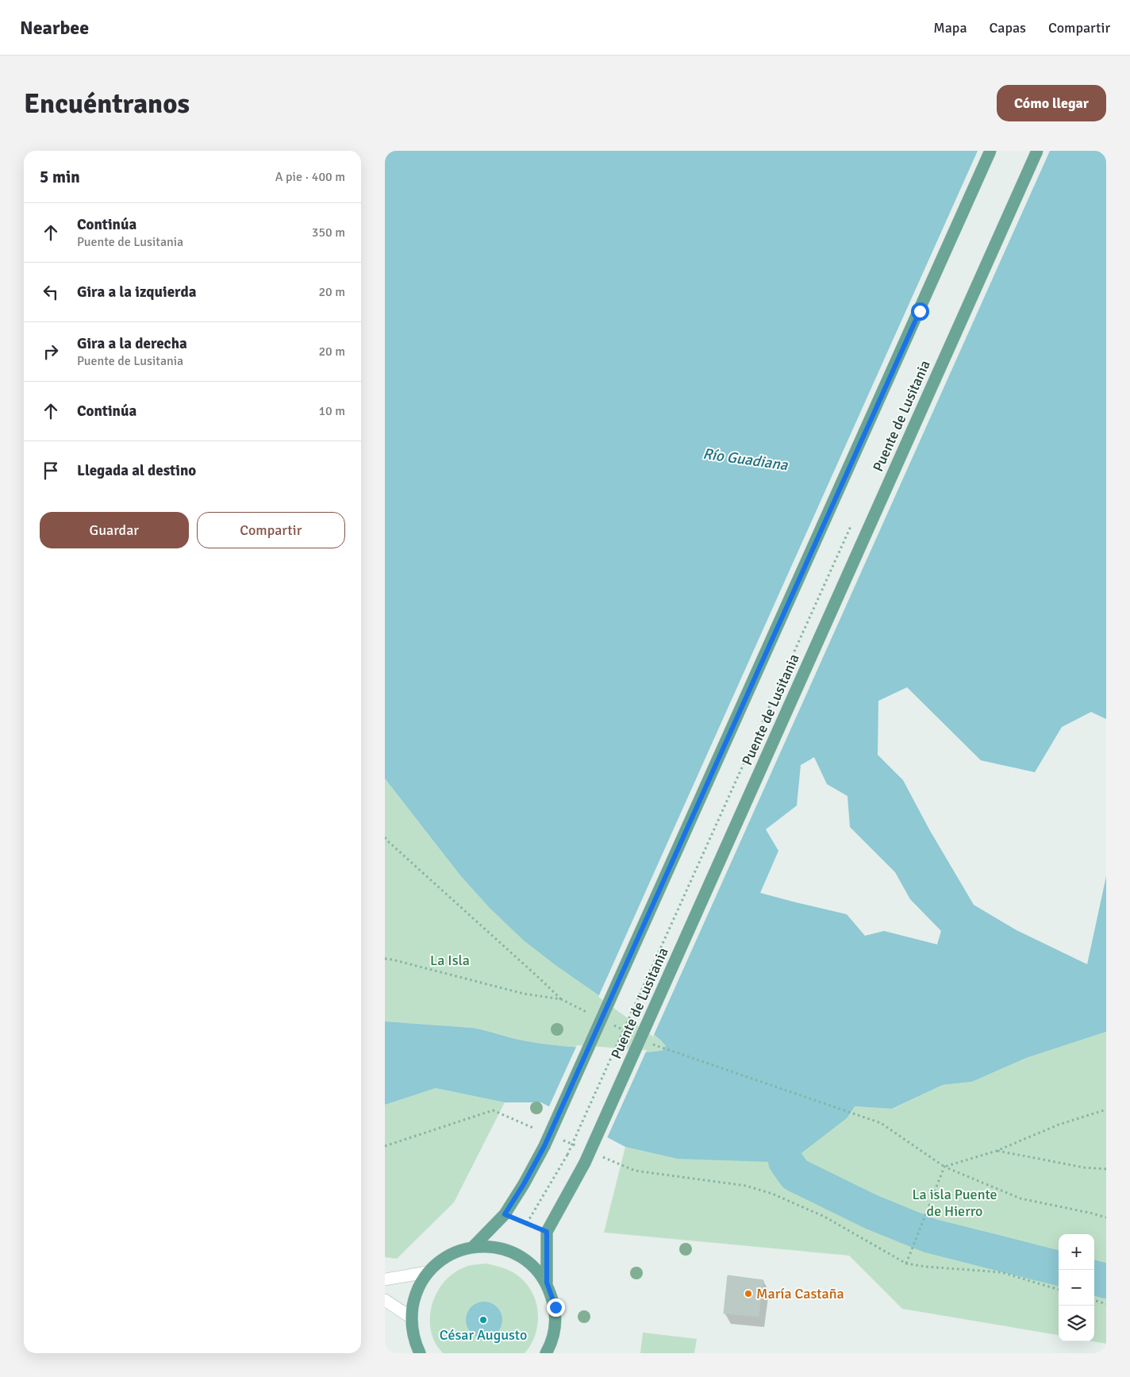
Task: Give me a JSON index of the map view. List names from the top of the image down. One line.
{"streets":{"main road":["Puente de Lusitania"]},"water":["Río Guadiana"],"parks":["La Isla","La isla Puente de Hierro"],"places":["María Castaña","César Augusto"],"page":{"header":"Nearbee","nav":["Mapa","Capas","Compartir"],"buttons":["Cómo llegar",["Guardar","Compartir"]],"title":"Encuéntranos","heading":["5 min","A pie · 400 m"],"list":[["Continúa","Puente de Lusitania","350 m"],["Gira a la izquierda","20 m"],["Gira a la derecha","Puente de Lusitania","20 m"],["Continúa","10 m"],"Llegada al destino"],"map_buttons":["+","−"]}}
